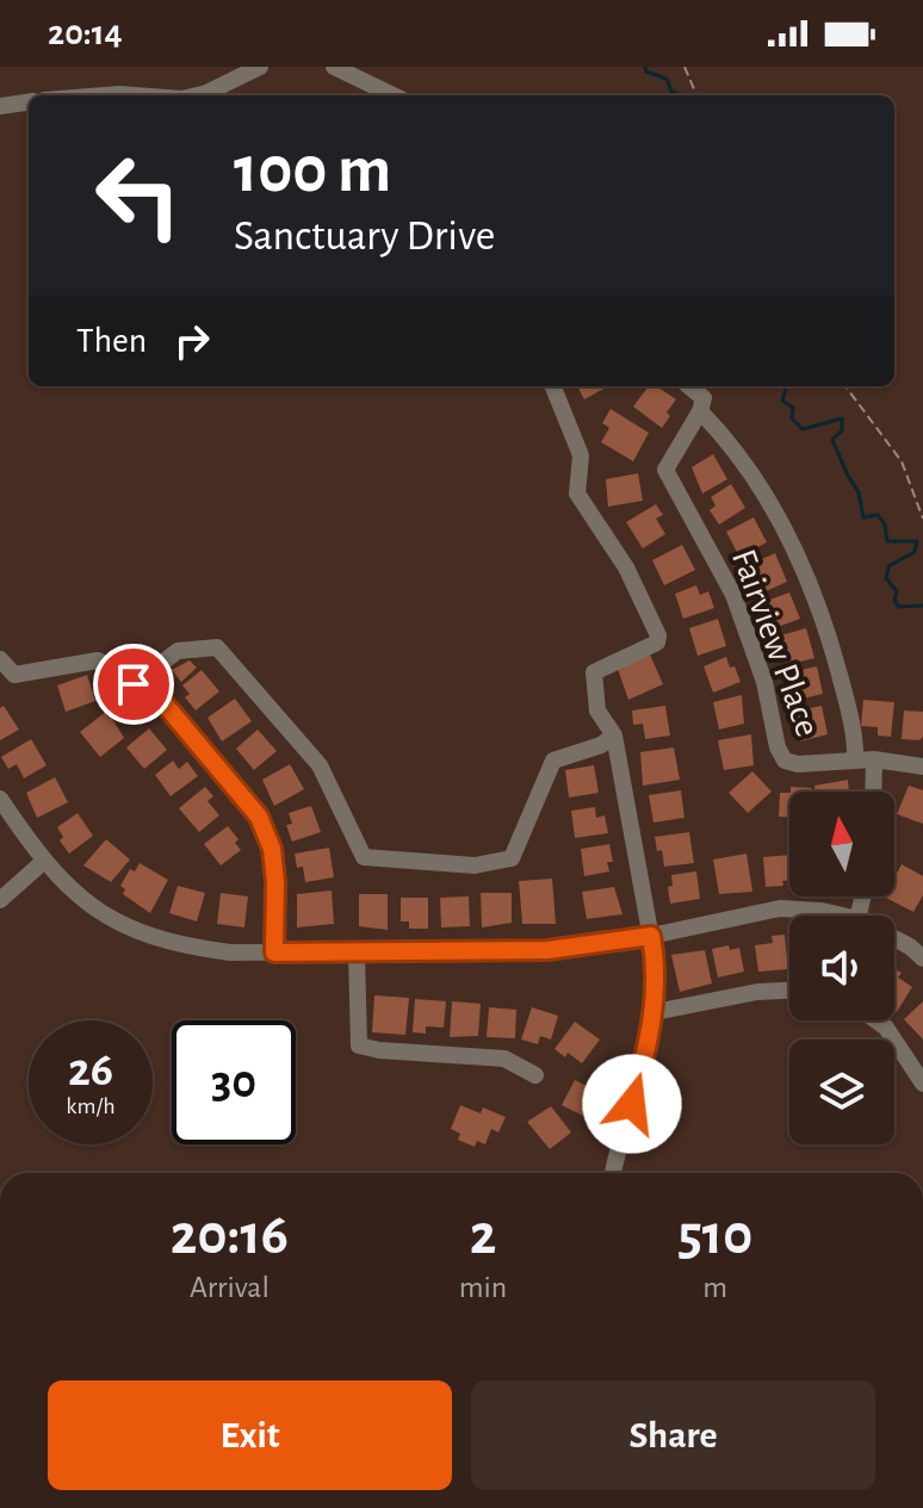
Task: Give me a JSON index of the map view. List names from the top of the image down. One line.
{"streets":{"street":["Fairview Place"]},"north":"top","page":{"status":"20:14","turn":["100 m","Sanctuary Drive"],"then":"Then","speed":"26 km/h","limit":"30","eta":["20:16","Arrival","2","min","510","m"],"buttons":["Exit","Share"]}}
